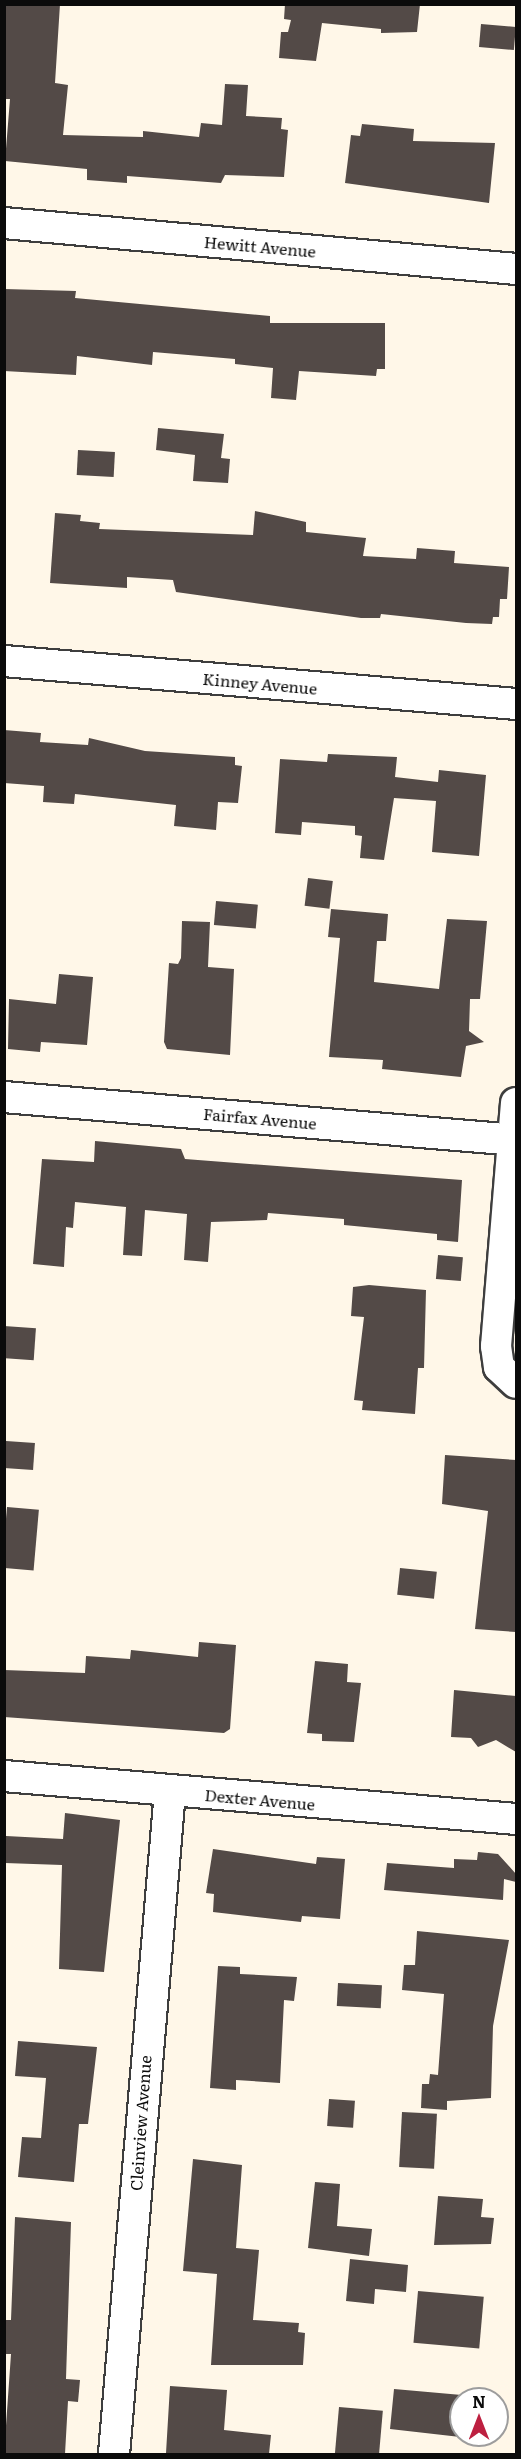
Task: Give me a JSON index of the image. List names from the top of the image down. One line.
{"streets":{"street":["Hewitt Avenue","Kinney Avenue","Fairfax Avenue","Dexter Avenue","Cleinview Avenue"]},"crossings":[["Dexter Avenue","Cleinview Avenue"]],"north":"top"}
